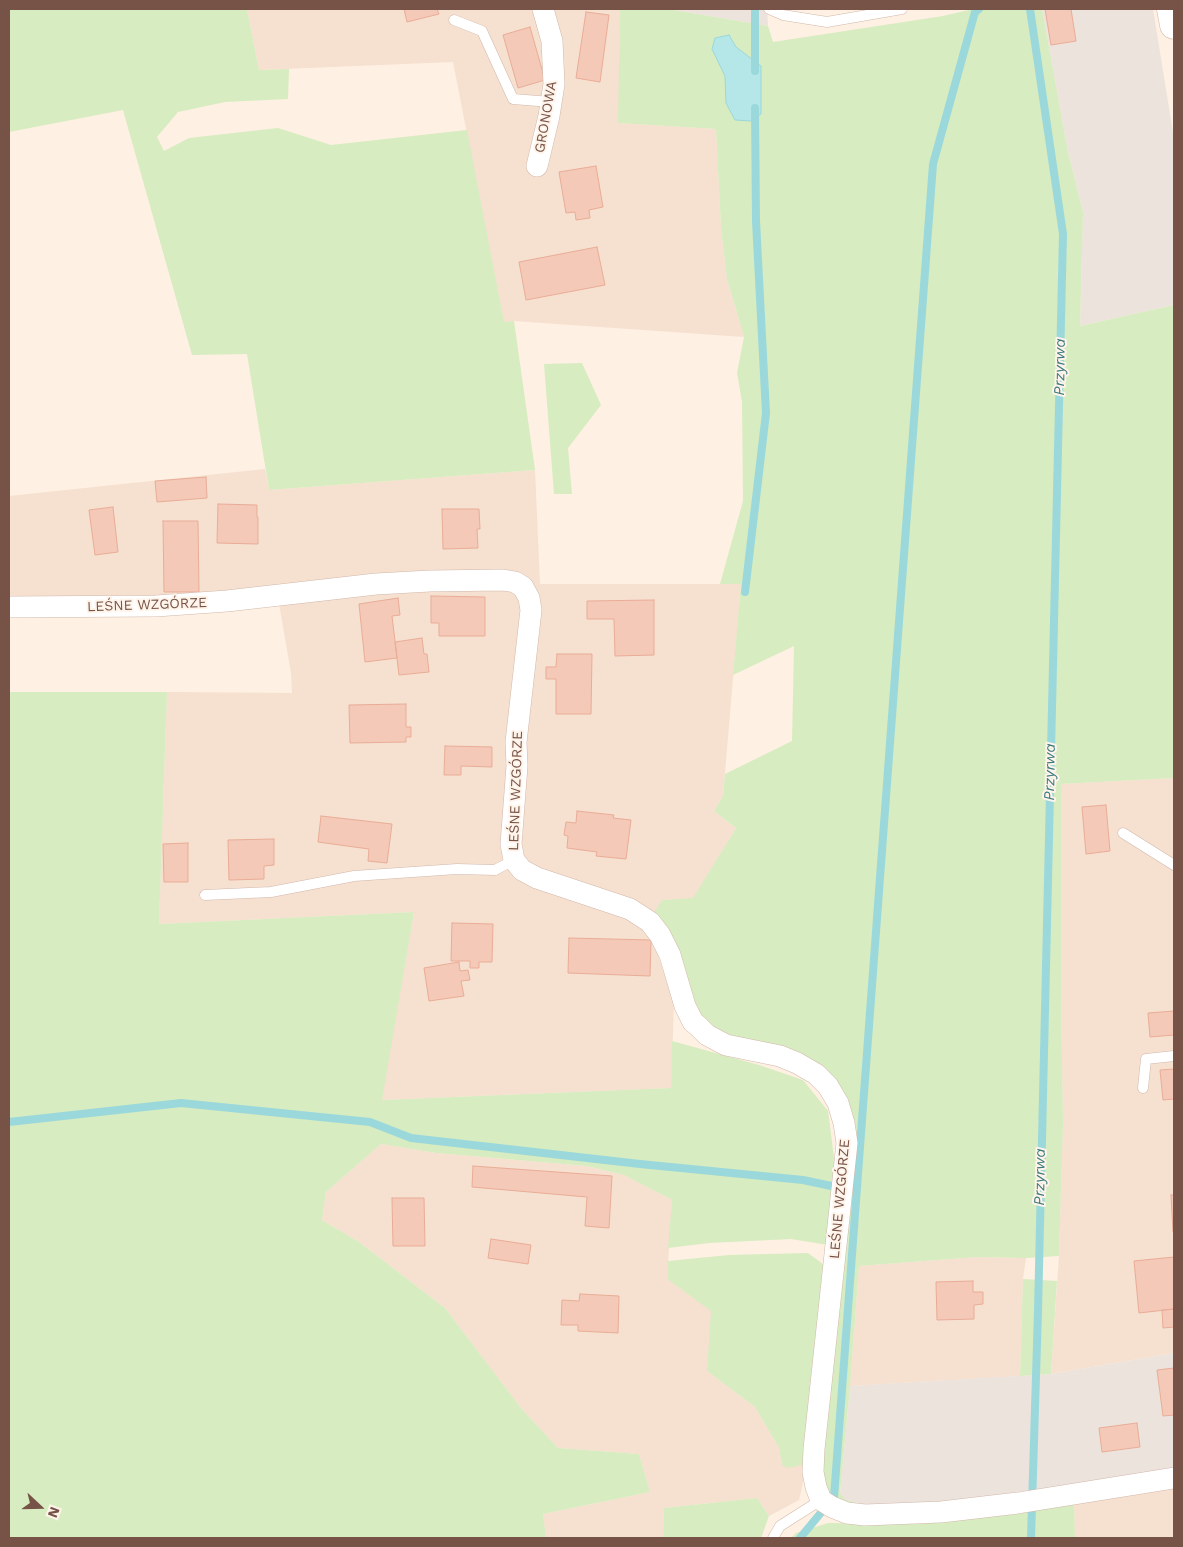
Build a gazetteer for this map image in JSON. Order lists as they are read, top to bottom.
{
  "streets": {
    "street": ["GRONOWA", "LEŚNE WZGÓRZE"]
  },
  "water": ["Przyrwa"],
  "north": "right"
}
